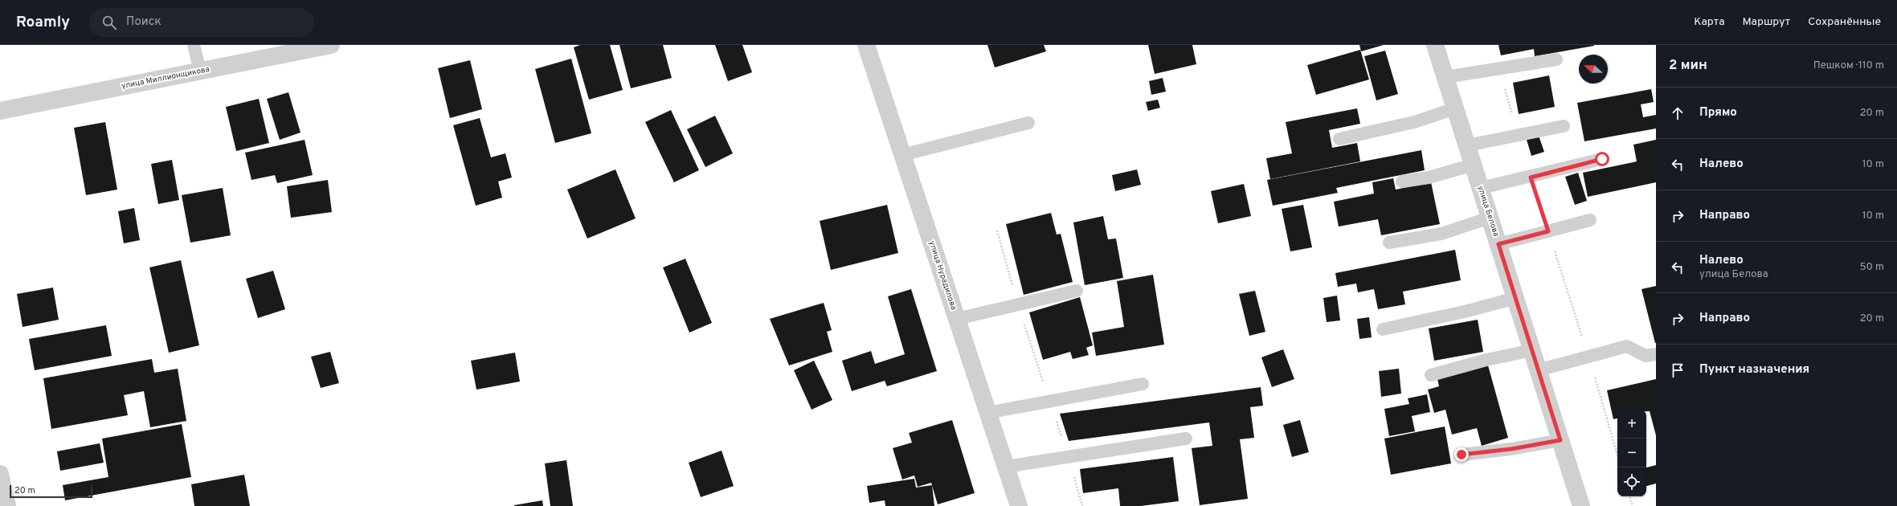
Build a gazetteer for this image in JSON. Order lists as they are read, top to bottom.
{
  "streets": {
    "street": ["улица Миллионщикова", "улица Белова", "улица Нурадилова"]
  },
  "scale_bar": "20 m",
  "north": "left",
  "page": {
    "header": "Roamly",
    "search": "Поиск",
    "nav": ["Карта", "Маршрут", "Сохранённые"],
    "heading": ["2 мин", "Пешком · 110 m"],
    "list": [
      ["Прямо", "20 m"],
      ["Налево", "10 m"],
      ["Направо", "10 m"],
      ["Налево", "улица Белова", "50 m"],
      ["Направо", "20 m"],
      "Пункт назначения"
    ],
    "map_buttons": ["+", "−"],
    "scale": "20 m"
  }
}
